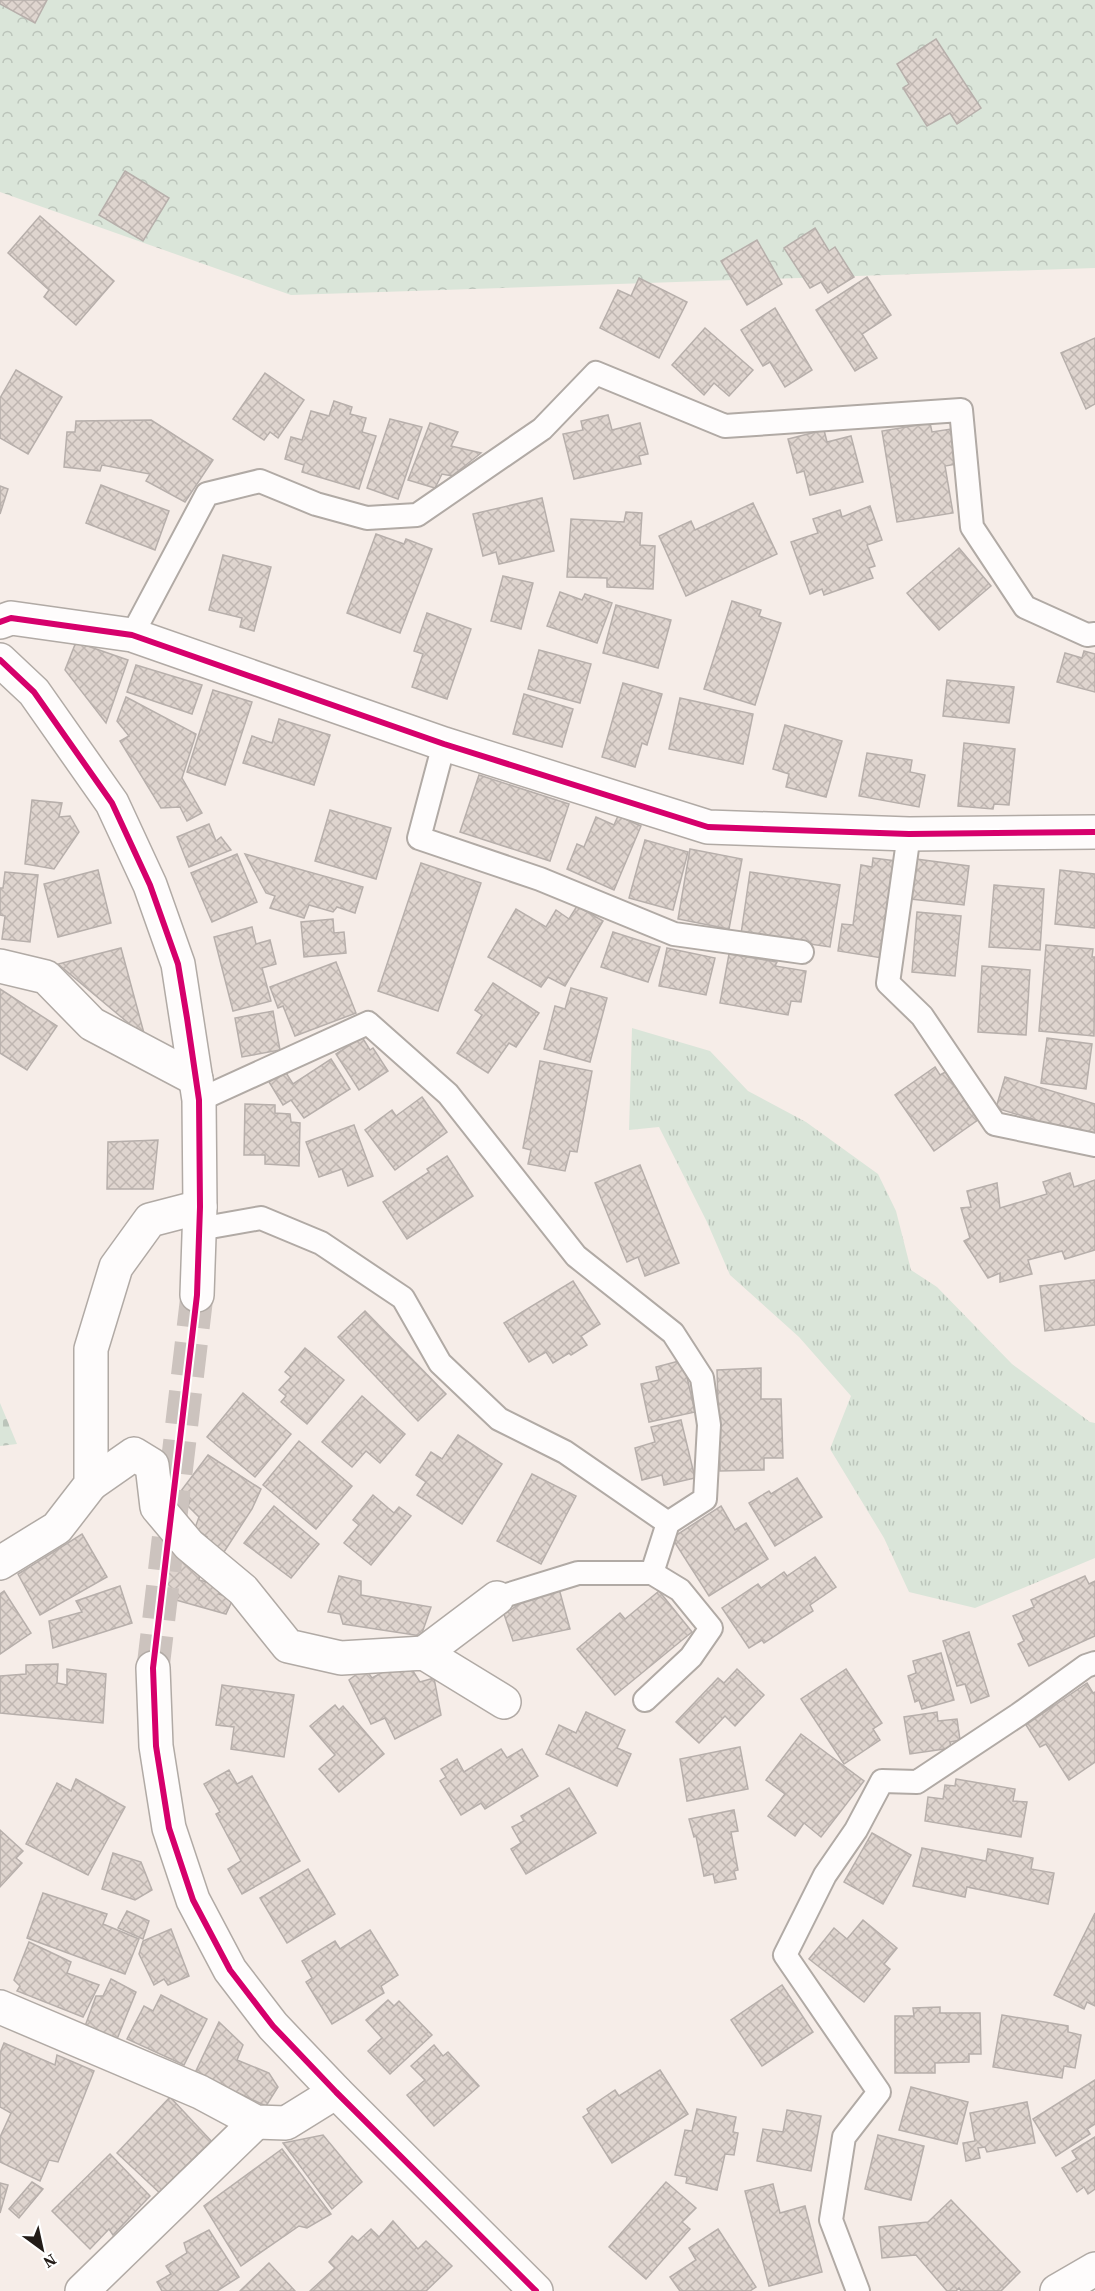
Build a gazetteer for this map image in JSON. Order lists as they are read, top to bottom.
{
  "north": "bottom right"
}
